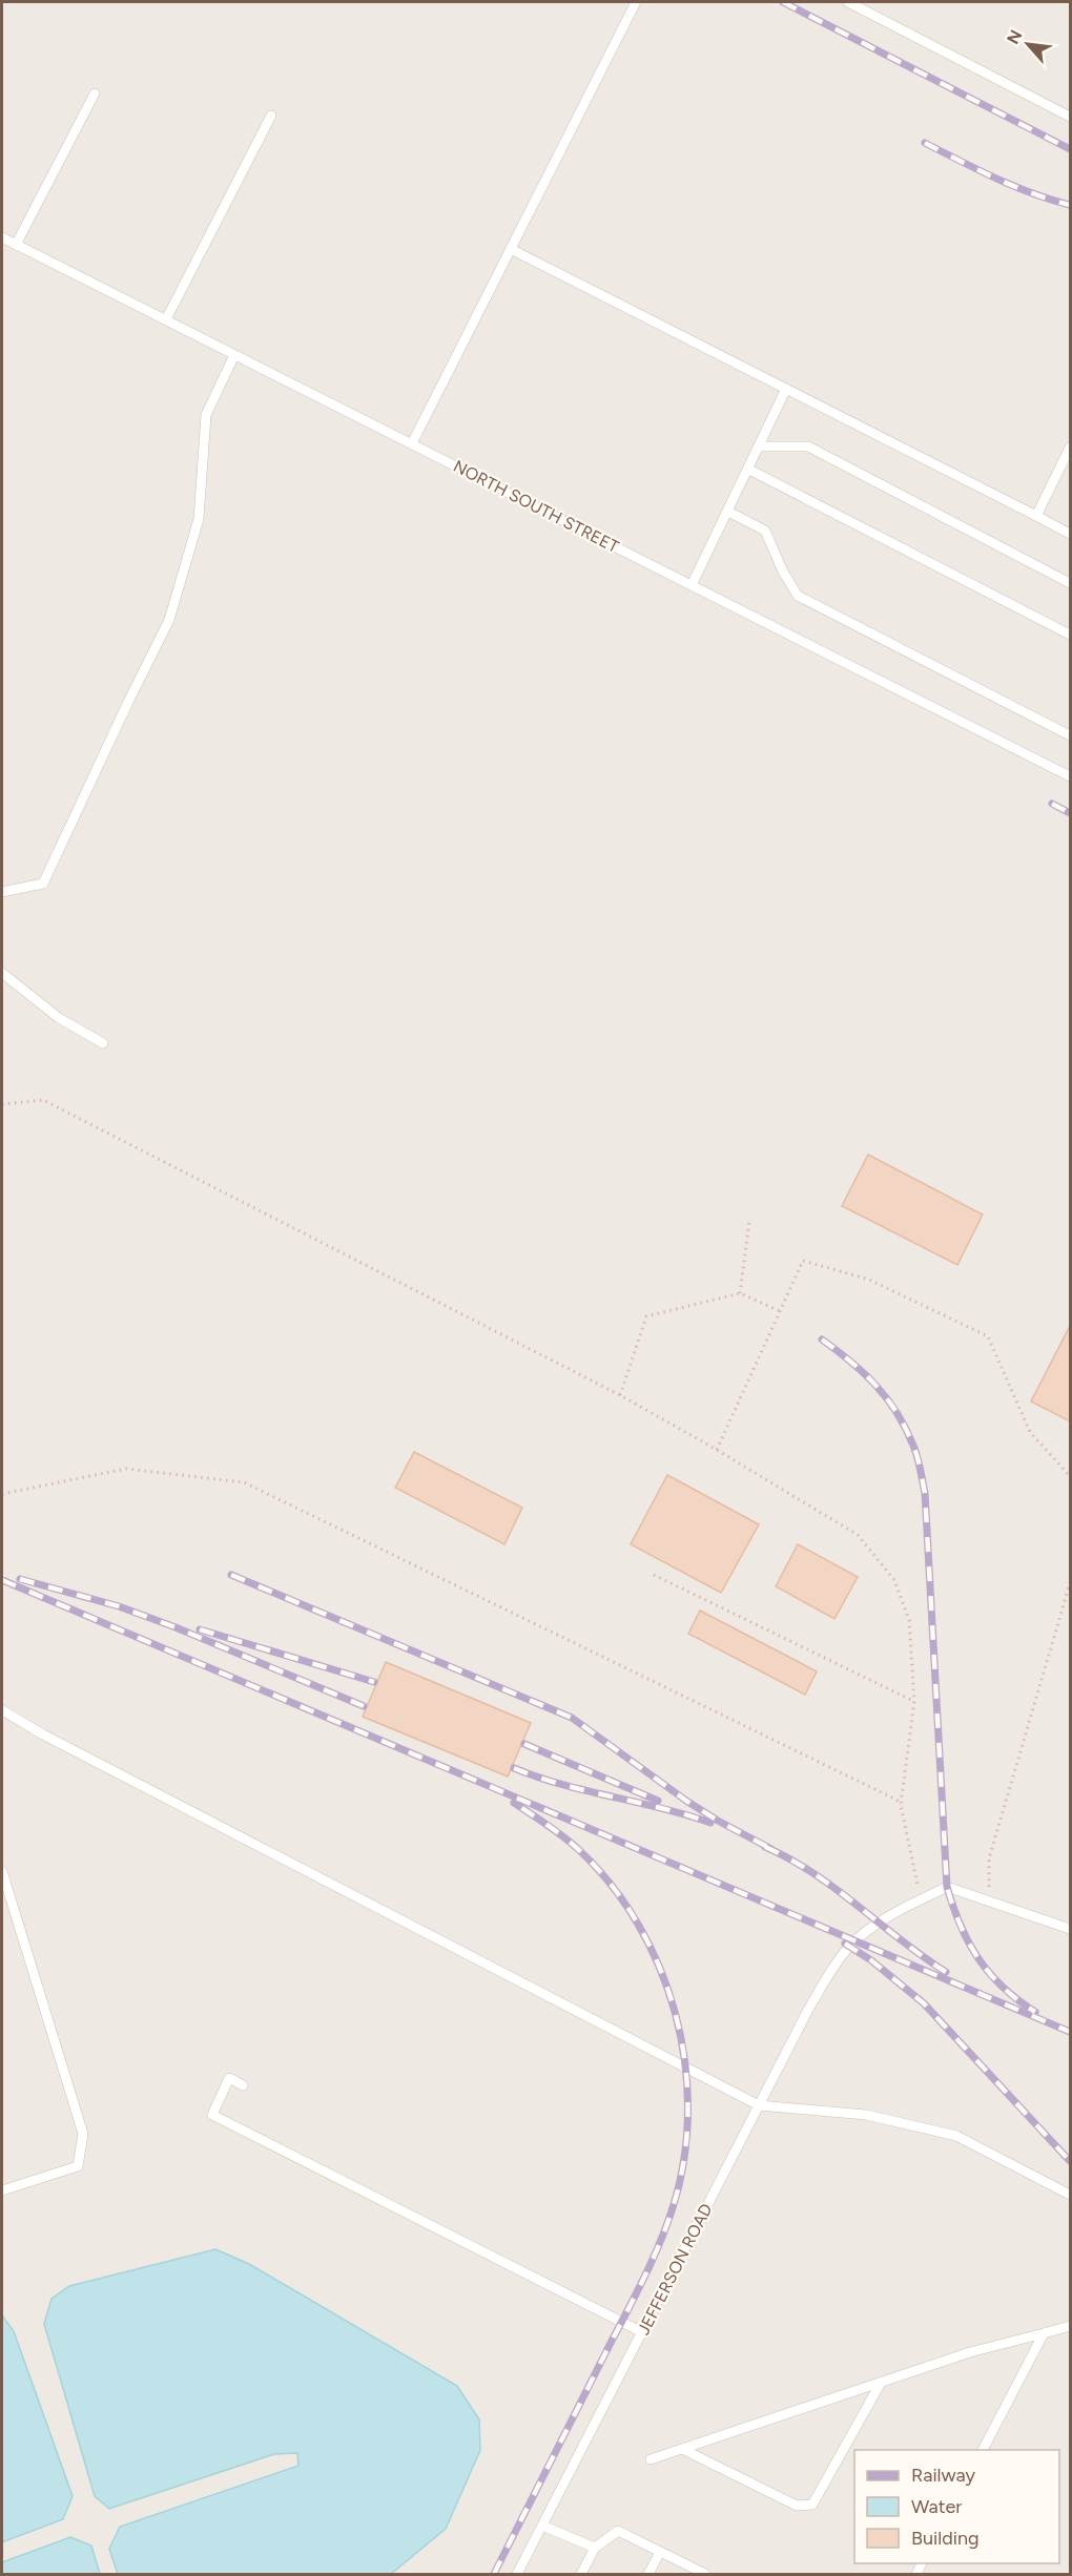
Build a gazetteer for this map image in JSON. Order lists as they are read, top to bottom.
{
  "streets": {
    "lane": ["NORTH SOUTH STREET", "JEFFERSON ROAD"]
  },
  "legend": ["Railway", "Water", "Building"],
  "north": "top left"
}
